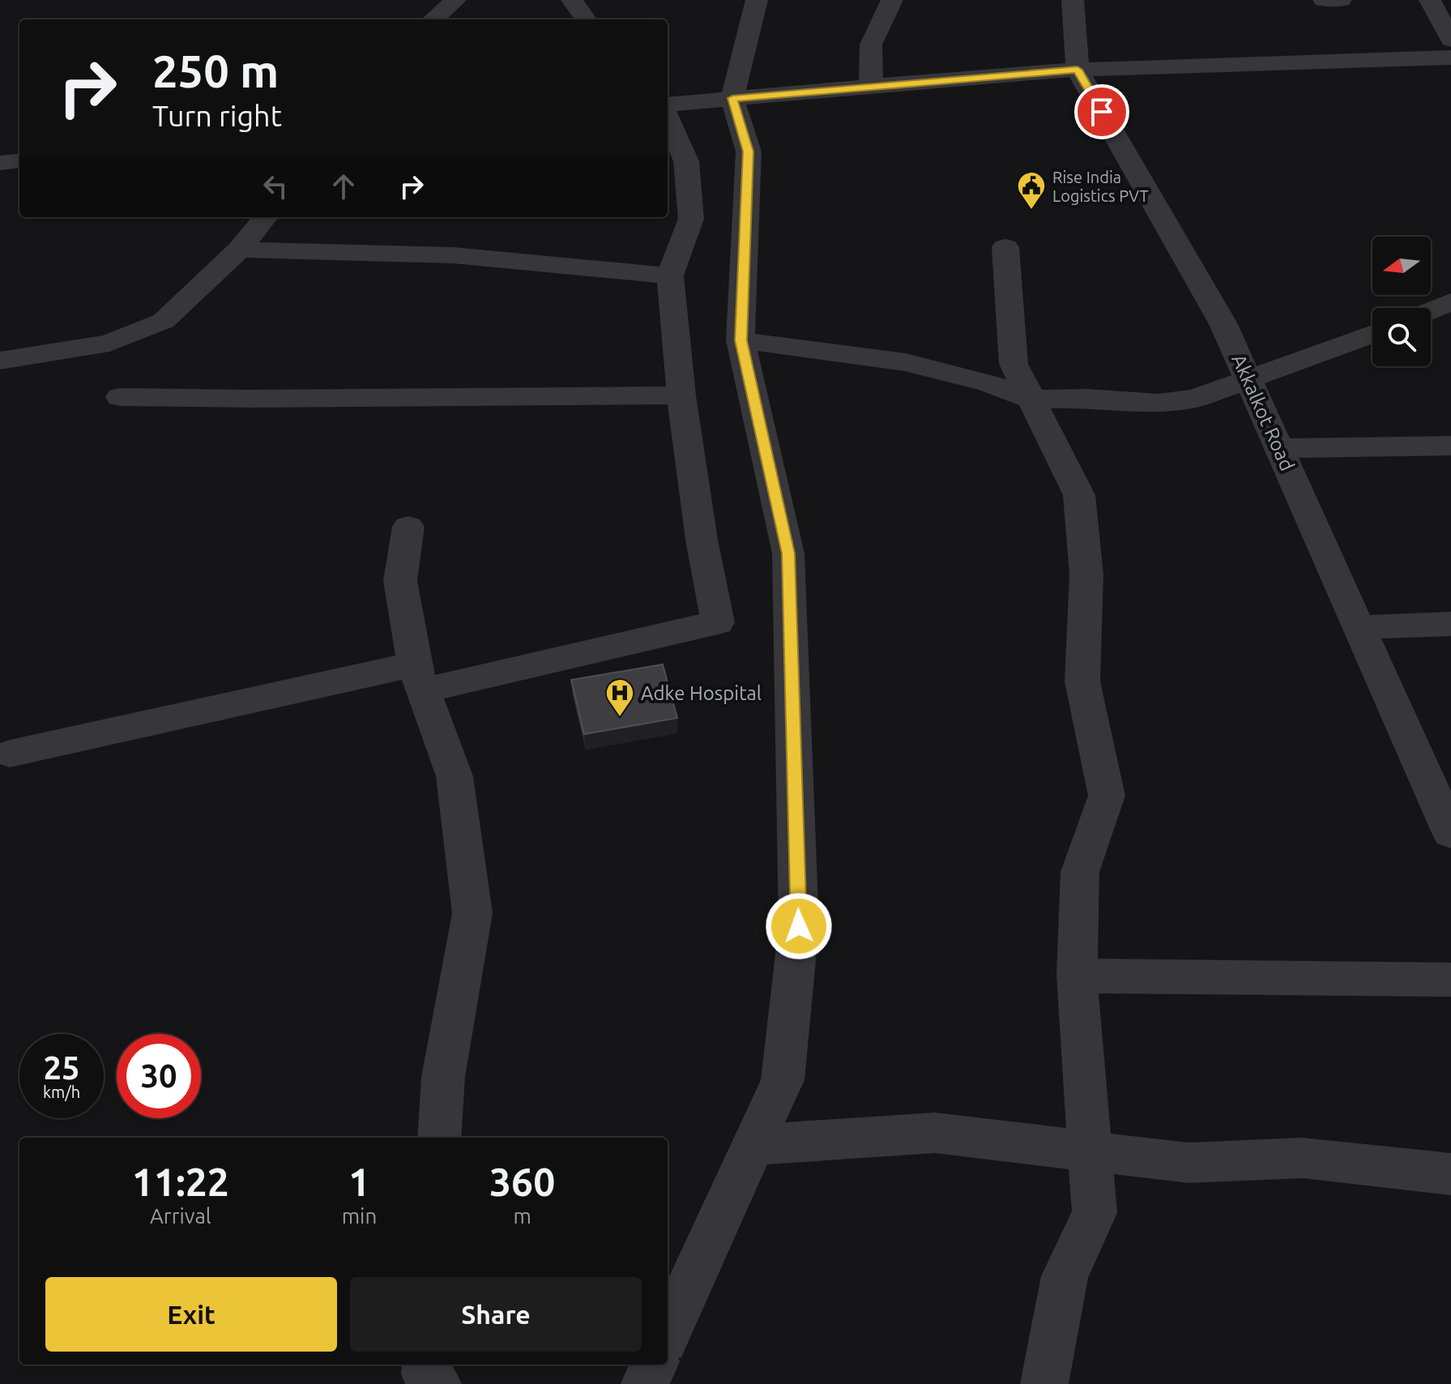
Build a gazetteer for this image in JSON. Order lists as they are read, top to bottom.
{
  "streets": {
    "street": ["Akkalkot Road"]
  },
  "places": {
    "public building": ["Rise India Logistics PVT"],
    "hospital": ["Adke Hospital"]
  },
  "north": "left",
  "page": {
    "turn": ["250 m", "Turn right"],
    "speed": "25 km/h",
    "limit": "30",
    "eta": [
      "11:22",
      "Arrival",
      "1",
      "min",
      "360",
      "m"
    ],
    "buttons": ["Exit", "Share"]
  }
}
